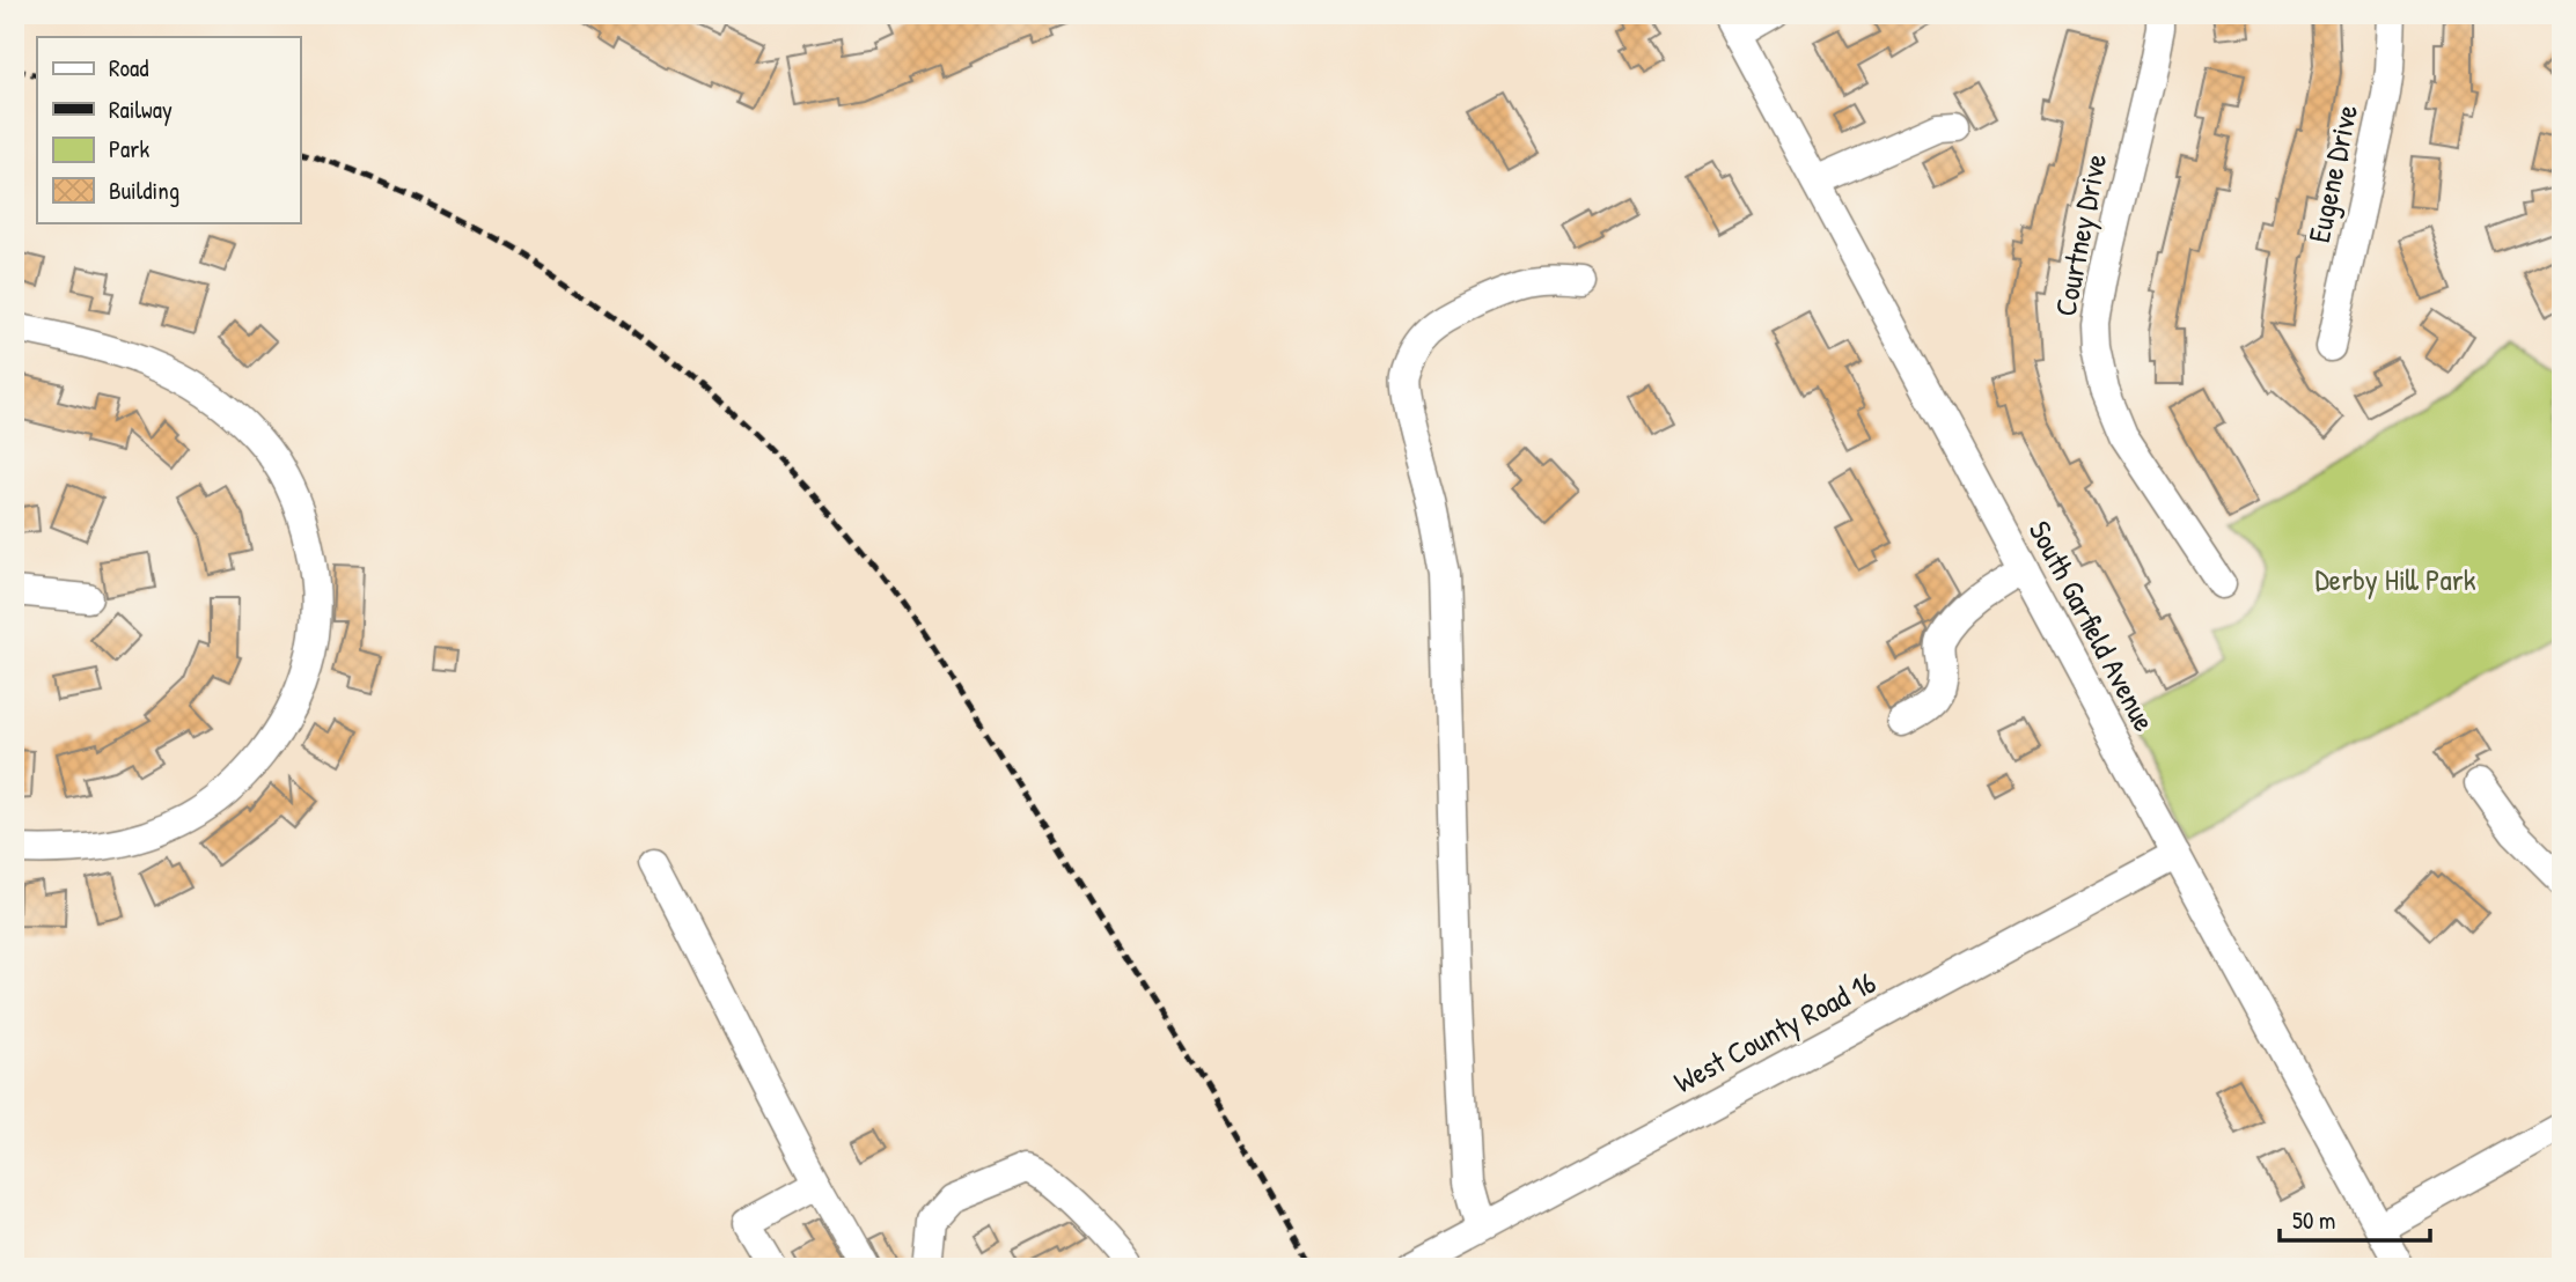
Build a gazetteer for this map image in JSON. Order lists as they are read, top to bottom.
{
  "streets": {
    "street": [
      "Eugene Drive",
      "Courtney Drive",
      "South Garfield Avenue",
      "West County Road 16"
    ]
  },
  "crossings": [
    ["South Garfield Avenue", "West County Road 16"]
  ],
  "parks": ["Derby Hill Park"],
  "legend": [
    "Road",
    "Railway",
    "Park",
    "Building"
  ],
  "scale_bar": "50 m"
}
